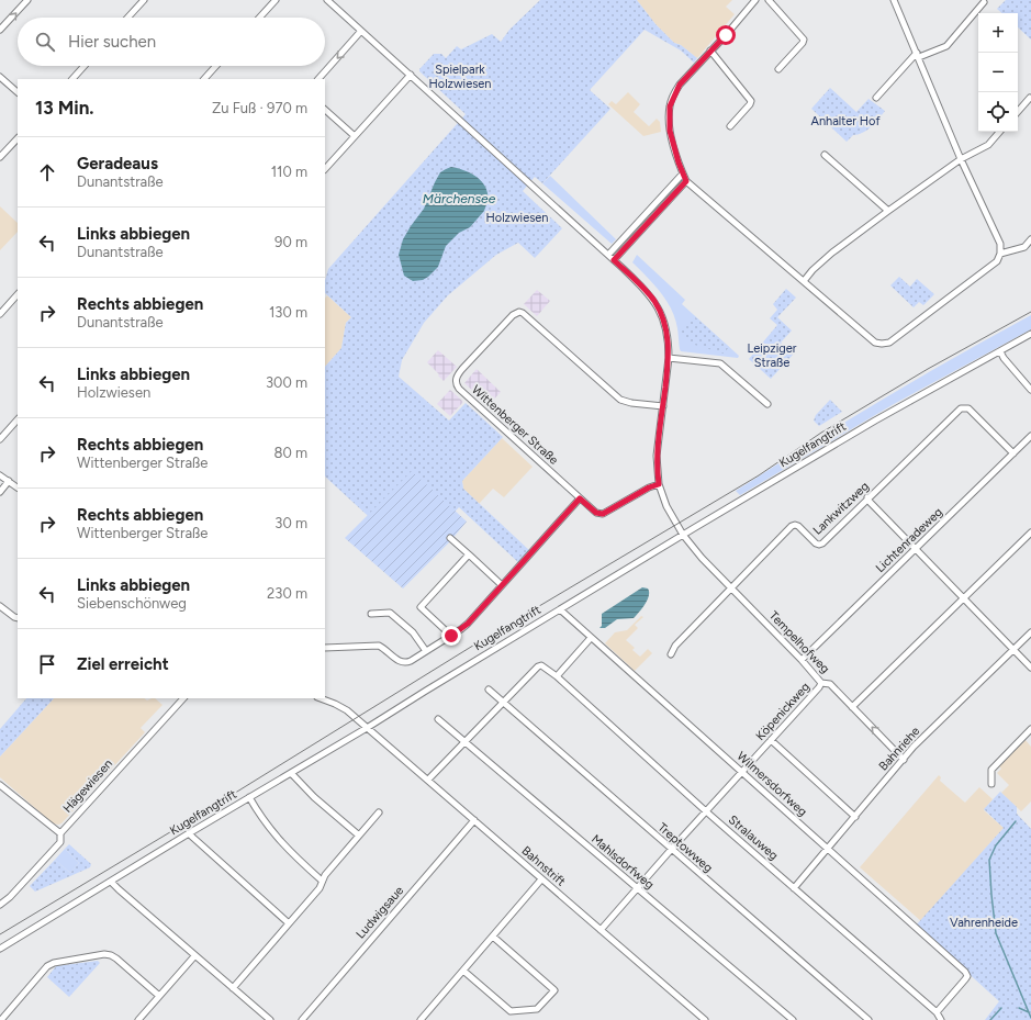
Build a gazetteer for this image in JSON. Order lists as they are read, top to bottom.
{
  "streets": {
    "street": [
      "Wittenberger Straße",
      "Kugelfangtrift",
      "Lankwitzweg",
      "Lichtenradeweg",
      "Tempelhofweg",
      "Köpenickweg",
      "Bahnriehe",
      "Wilmersdorfweg",
      "Hägewiesen",
      "Stralauweg",
      "Treptowweg",
      "Mahlsdorfweg",
      "Bahnstrift",
      "Ludwigsaue"
    ]
  },
  "crossings": [
    ["Kugelfangtrift", "Tempelhofweg"],
    ["Kugelfangtrift", "Wilmersdorfweg"],
    ["Kugelfangtrift", "Bahnstrift"],
    ["Lankwitzweg", "Lichtenradeweg"],
    ["Lankwitzweg", "Tempelhofweg"],
    ["Lichtenradeweg", "Tempelhofweg"],
    ["Tempelhofweg", "Köpenickweg"],
    ["Tempelhofweg", "Bahnriehe"],
    ["Köpenickweg", "Wilmersdorfweg"],
    ["Köpenickweg", "Stralauweg"],
    ["Köpenickweg", "Treptowweg"],
    ["Köpenickweg", "Mahlsdorfweg"],
    ["Köpenickweg", "Bahnstrift"],
    ["Bahnriehe", "Wilmersdorfweg"],
    ["Bahnriehe", "Stralauweg"],
    ["Wilmersdorfweg", "Stralauweg"],
    ["Stralauweg", "Treptowweg"],
    ["Bahnstrift", "Ludwigsaue"]
  ],
  "water": ["Märchensee"],
  "parks": [
    "Spielpark Holzwiesen",
    "Anhalter Hof",
    "Holzwiesen",
    "Leipziger Straße",
    "Vahrenheide"
  ],
  "page": {
    "map_buttons": ["+", "−"],
    "search": "Hier suchen",
    "heading": ["13 Min.", "Zu Fuß · 970 m"],
    "list": [
      ["Geradeaus", "Dunantstraße", "110 m"],
      ["Links abbiegen", "Dunantstraße", "90 m"],
      ["Rechts abbiegen", "Dunantstraße", "130 m"],
      ["Links abbiegen", "Holzwiesen", "300 m"],
      ["Rechts abbiegen", "Wittenberger Straße", "80 m"],
      ["Rechts abbiegen", "Wittenberger Straße", "30 m"],
      ["Links abbiegen", "Siebenschönweg", "230 m"],
      "Ziel erreicht"
    ]
  }
}
